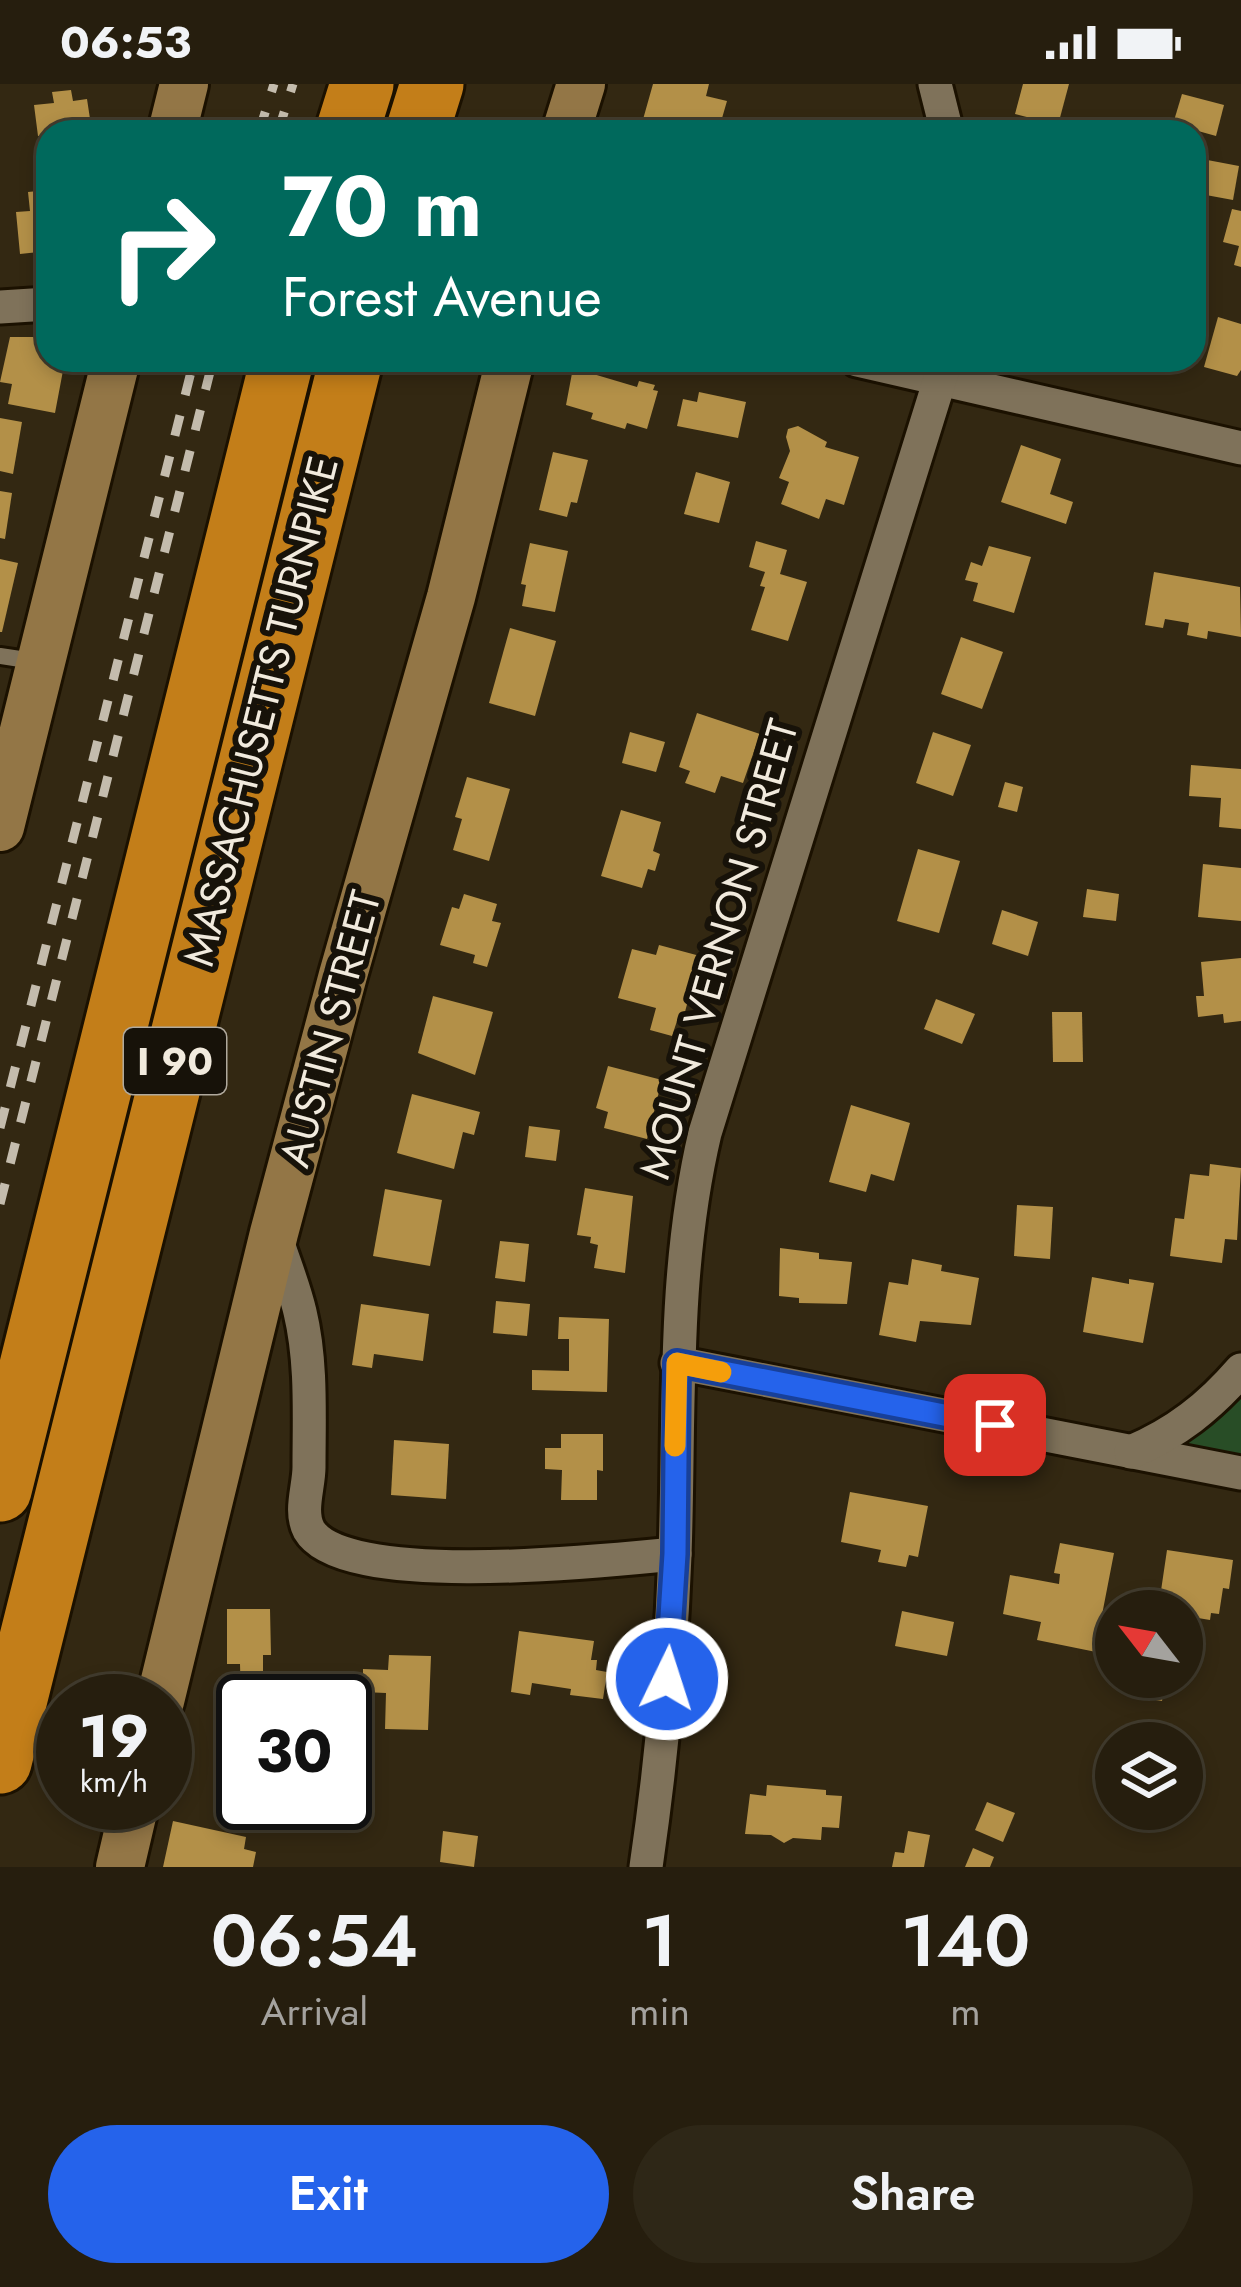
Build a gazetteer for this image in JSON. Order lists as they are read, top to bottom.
{
  "streets": {
    "highway": ["MASSACHUSETTS TURNPIKE", "I 90"],
    "main road": ["AUSTIN STREET"],
    "street": ["MOUNT VERNON STREET"]
  },
  "north": "top left",
  "page": {
    "status": "06:53",
    "turn": ["70 m", "Forest Avenue"],
    "speed": "19 km/h",
    "limit": "30",
    "eta": [
      "06:54",
      "Arrival",
      "1",
      "min",
      "140",
      "m"
    ],
    "buttons": ["Exit", "Share"]
  }
}
